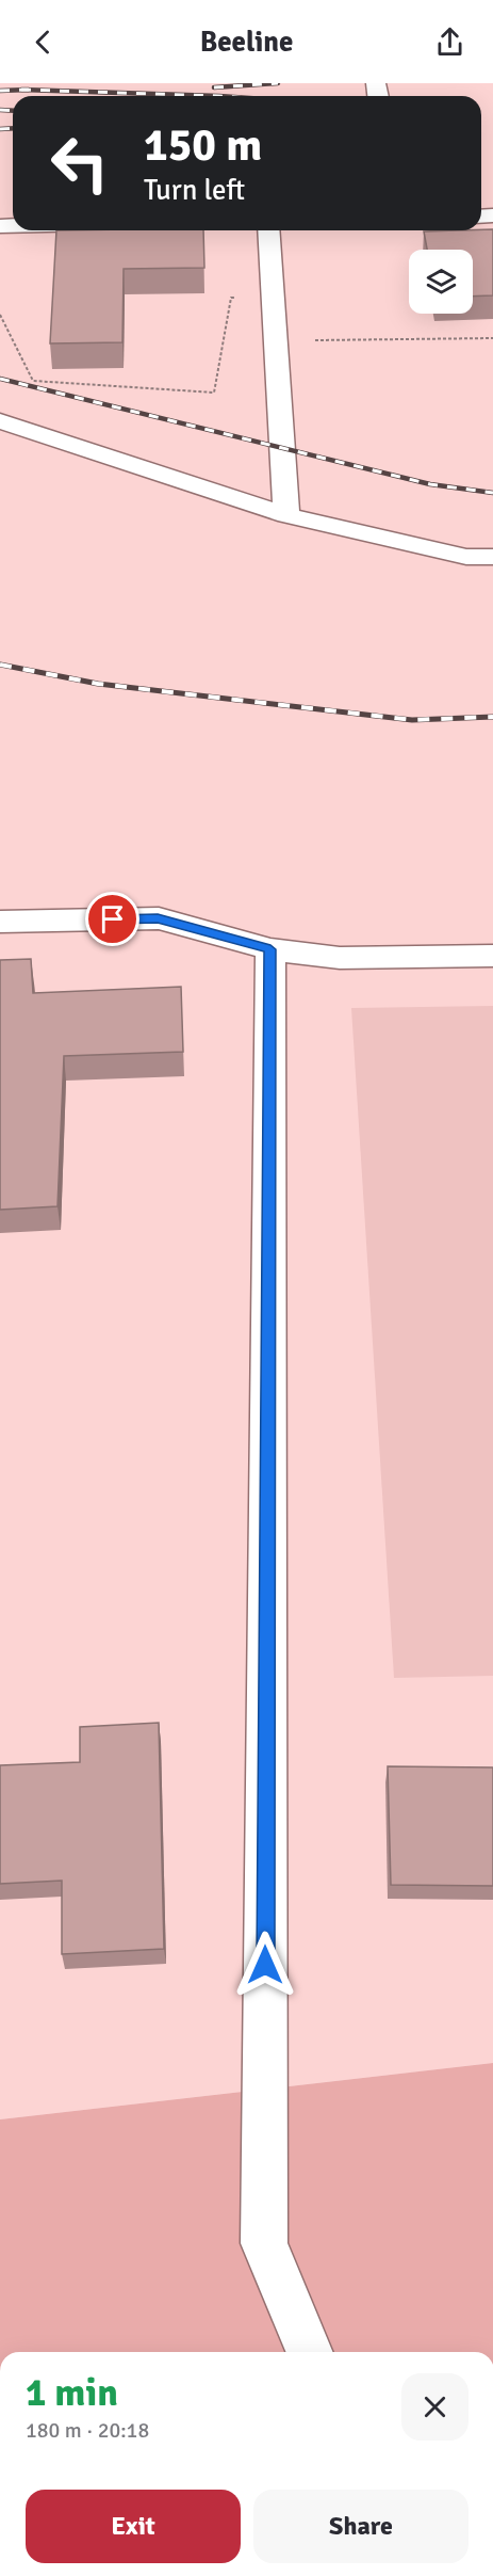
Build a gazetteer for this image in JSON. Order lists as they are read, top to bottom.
{
  "page": {
    "header": "Beeline",
    "turn": ["150 m", "Turn left"],
    "heading": ["1 min", "180 m · 20:18"],
    "buttons": ["Exit", "Share"]
  }
}
